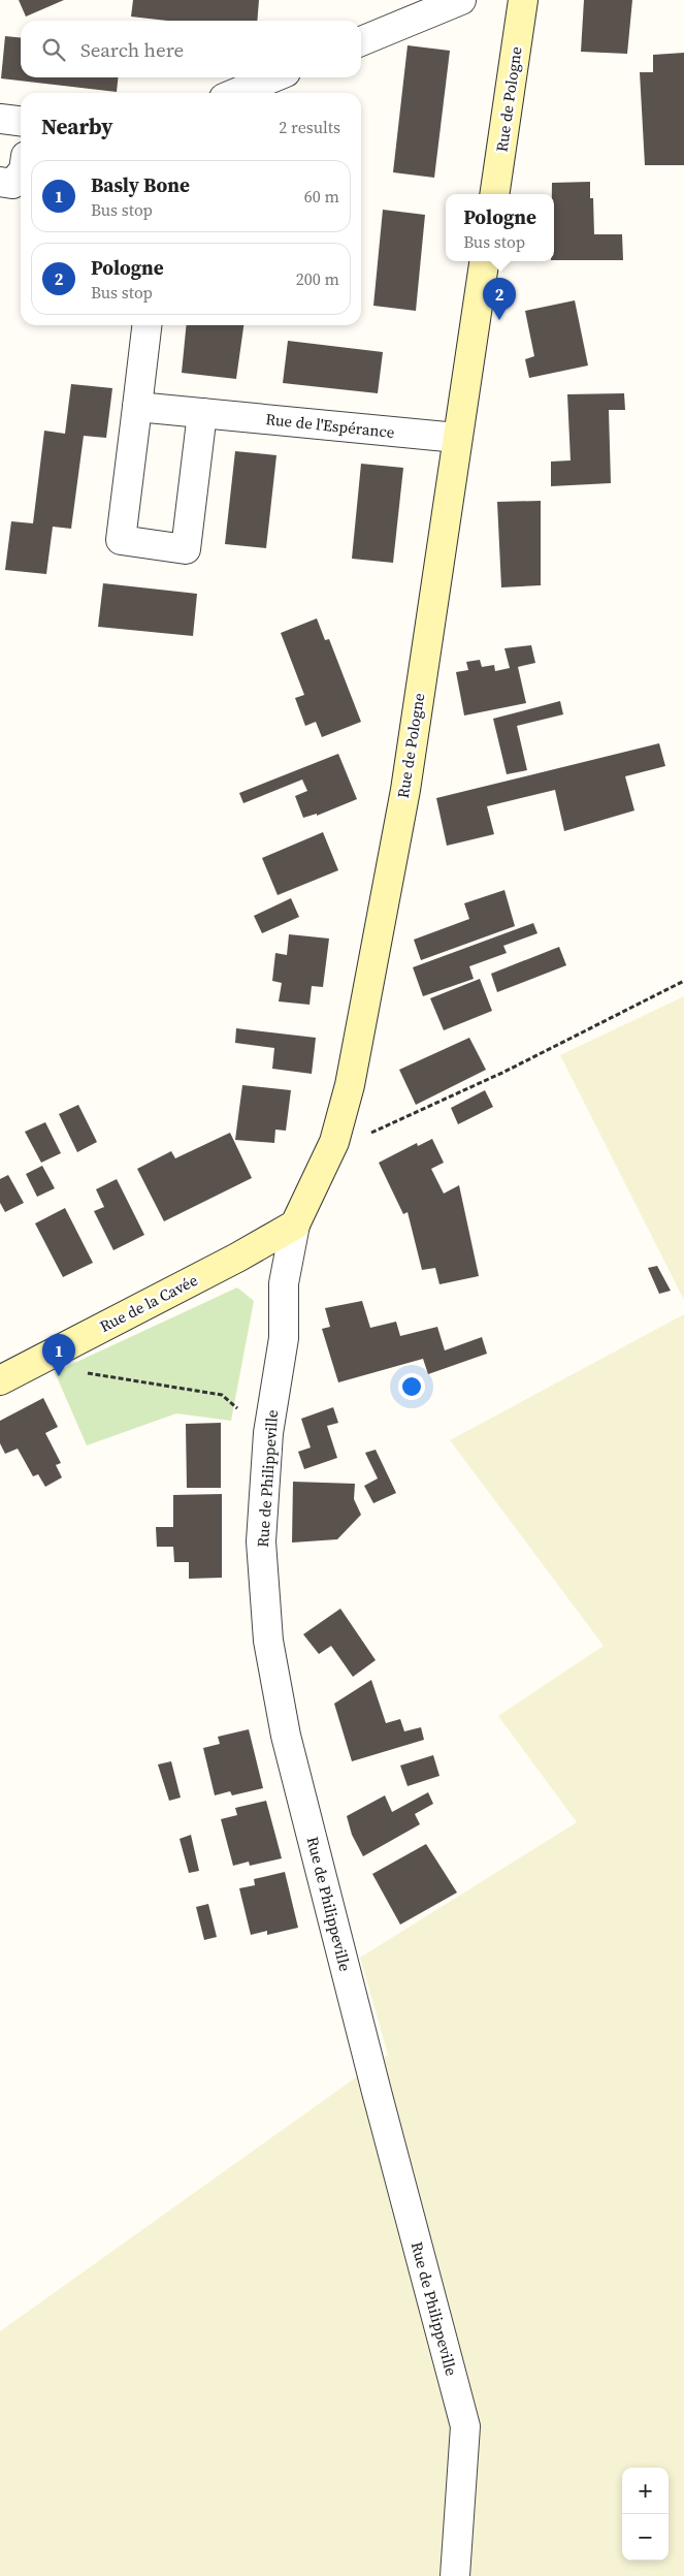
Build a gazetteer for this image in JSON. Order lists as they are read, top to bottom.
{
  "streets": {
    "street": [
      "Rue de Pologne",
      "Rue de l'Espérance",
      "Rue de la Cavée",
      "Rue de Philippeville"
    ]
  },
  "crossings": [
    ["Rue de Pologne", "Rue de l'Espérance"],
    ["Rue de Pologne", "Rue de la Cavée"],
    ["Rue de Pologne", "Rue de Philippeville"],
    ["Rue de la Cavée", "Rue de Philippeville"]
  ],
  "page": {
    "search": "Search here",
    "heading": ["Nearby", "2 results"],
    "list": [
      {
        "mark": "1",
        "name": "Basly Bone",
        "note": "Bus stop",
        "value": "60 m"
      },
      {
        "mark": "2",
        "name": "Pologne",
        "note": "Bus stop",
        "value": "200 m"
      }
    ],
    "popup": ["Pologne", "Bus stop"],
    "pins": ["2", "1"],
    "map_buttons": ["+", "−"]
  }
}
